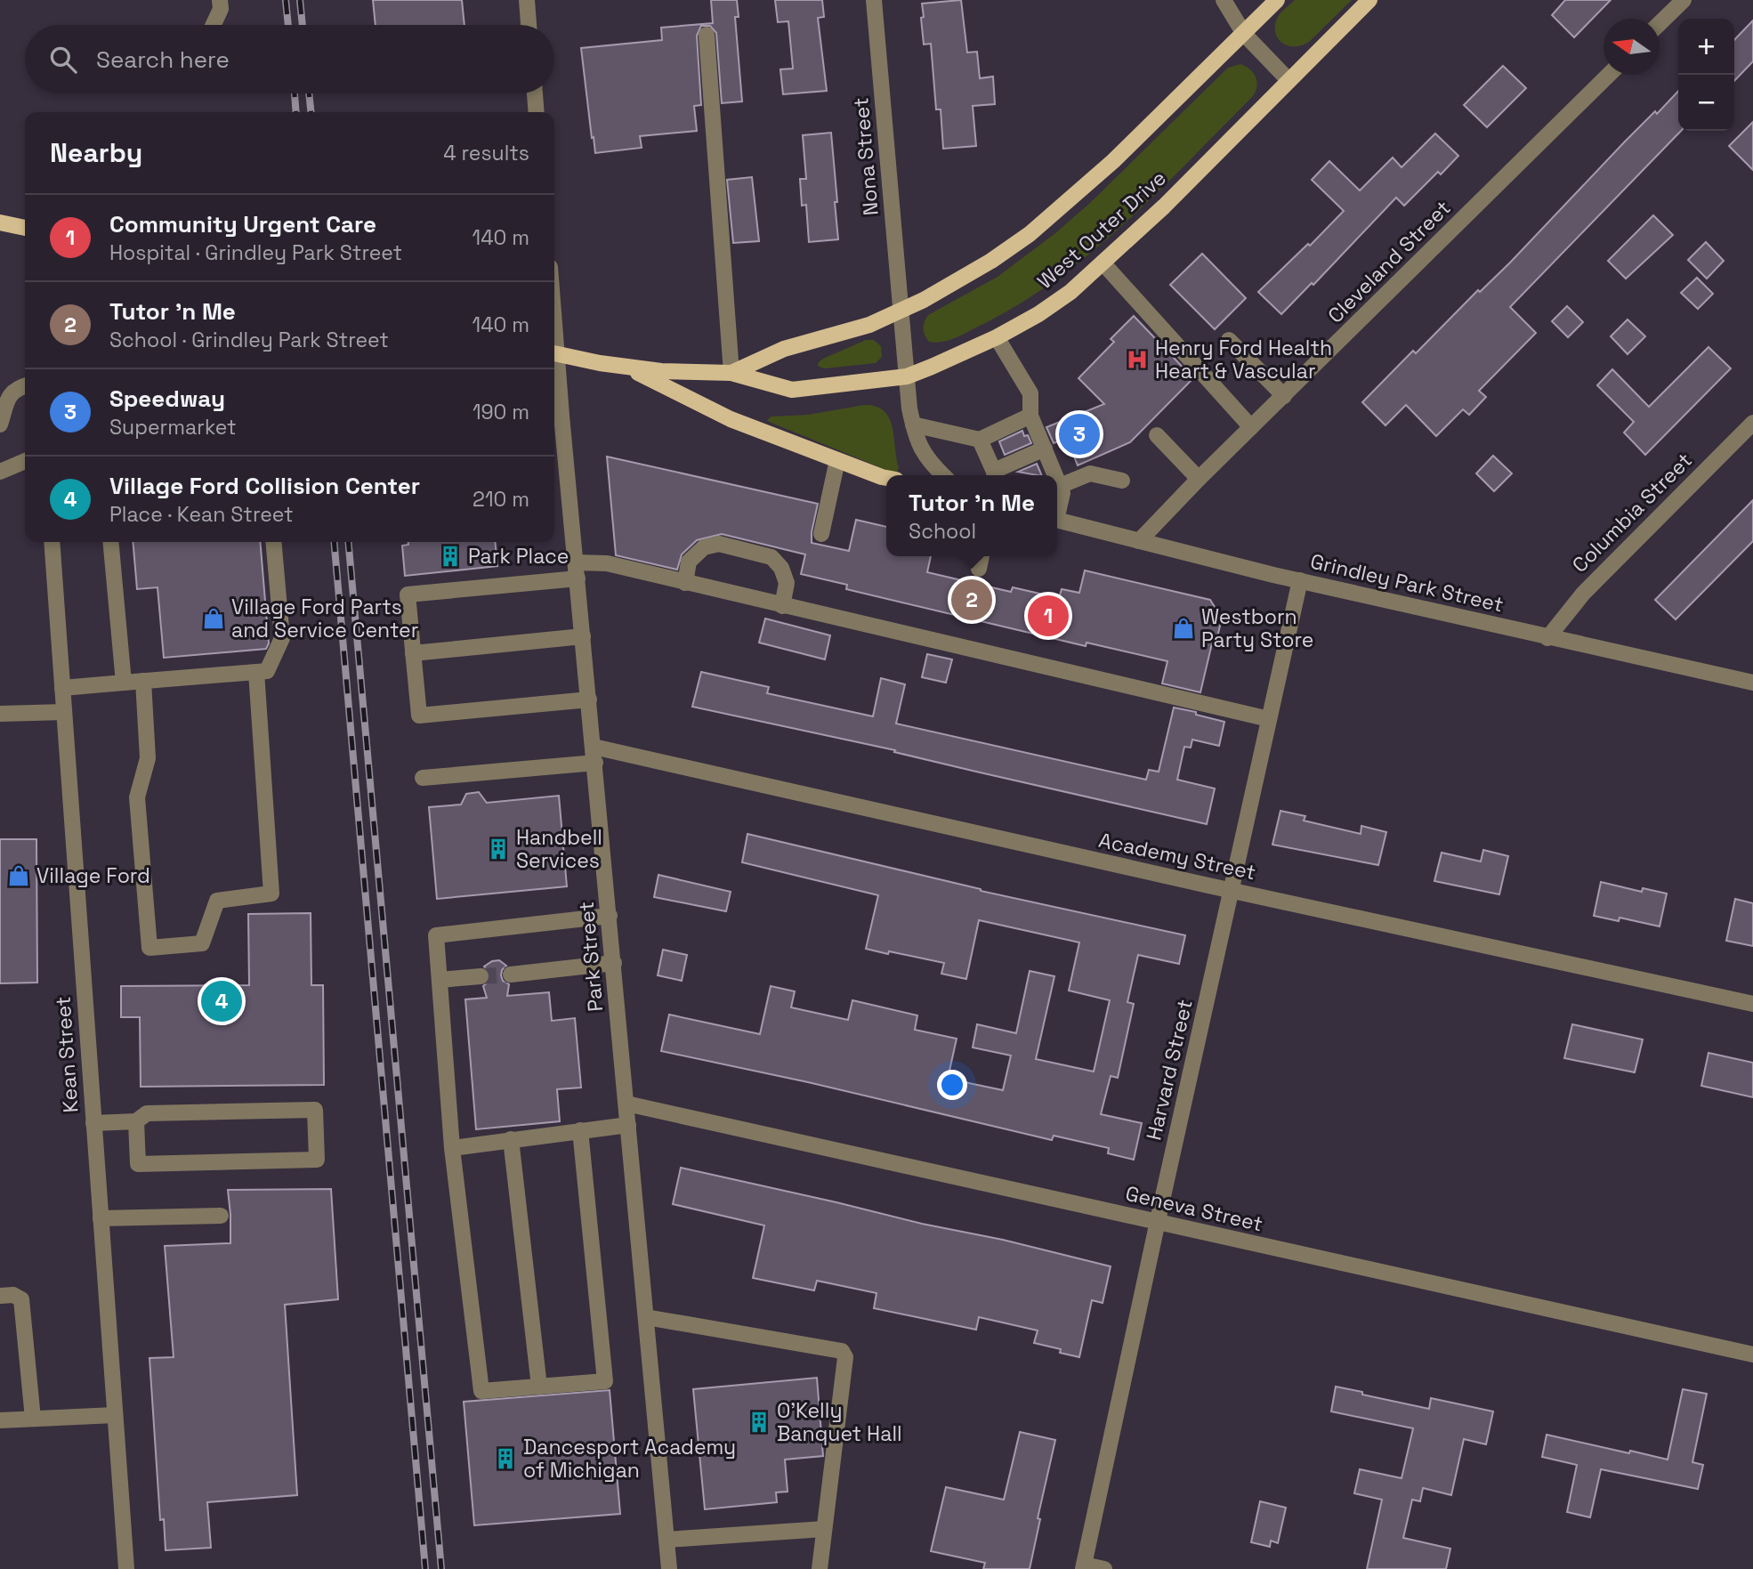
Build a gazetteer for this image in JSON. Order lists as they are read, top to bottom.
{
  "streets": {
    "main road": ["West Outer Drive"],
    "street": [
      "Nona Street",
      "Cleveland Street",
      "Columbia Street",
      "Grindley Park Street",
      "Academy Street",
      "Park Street",
      "Kean Street",
      "Harvard Street",
      "Geneva Street"
    ]
  },
  "crossings": [
    ["Nona Street", "West Outer Drive"],
    ["Cleveland Street", "Grindley Park Street"],
    ["Columbia Street", "Grindley Park Street"],
    ["Grindley Park Street", "Harvard Street"],
    ["Academy Street", "Park Street"],
    ["Academy Street", "Harvard Street"],
    ["Park Street", "Geneva Street"],
    ["Harvard Street", "Geneva Street"]
  ],
  "places": {
    "hospital": ["Henry Ford Health Heart & Vascular"],
    "building": [
      "Park Place",
      "Handbell Services",
      "O'Kelly Banquet Hall",
      "Dancesport Academy of Michigan"
    ],
    "shop": ["Village Ford Parts and Service Center", "Westborn Party Store", "Village Ford"]
  },
  "north": "left",
  "page": {
    "map_buttons": ["+", "−"],
    "search": "Search here",
    "heading": ["Nearby", "4 results"],
    "list": [
      {
        "mark": "1",
        "name": "Community Urgent Care",
        "note": "Hospital · Grindley Park Street",
        "value": "140 m"
      },
      {
        "mark": "2",
        "name": "Tutor 'n Me",
        "note": "School · Grindley Park Street",
        "value": "140 m"
      },
      {
        "mark": "3",
        "name": "Speedway",
        "note": "Supermarket",
        "value": "190 m"
      },
      {
        "mark": "4",
        "name": "Village Ford Collision Center",
        "note": "Place · Kean Street",
        "value": "210 m"
      }
    ],
    "pins": [
      "3",
      "2",
      "1",
      "4"
    ],
    "popup": ["Tutor 'n Me", "School"]
  }
}
